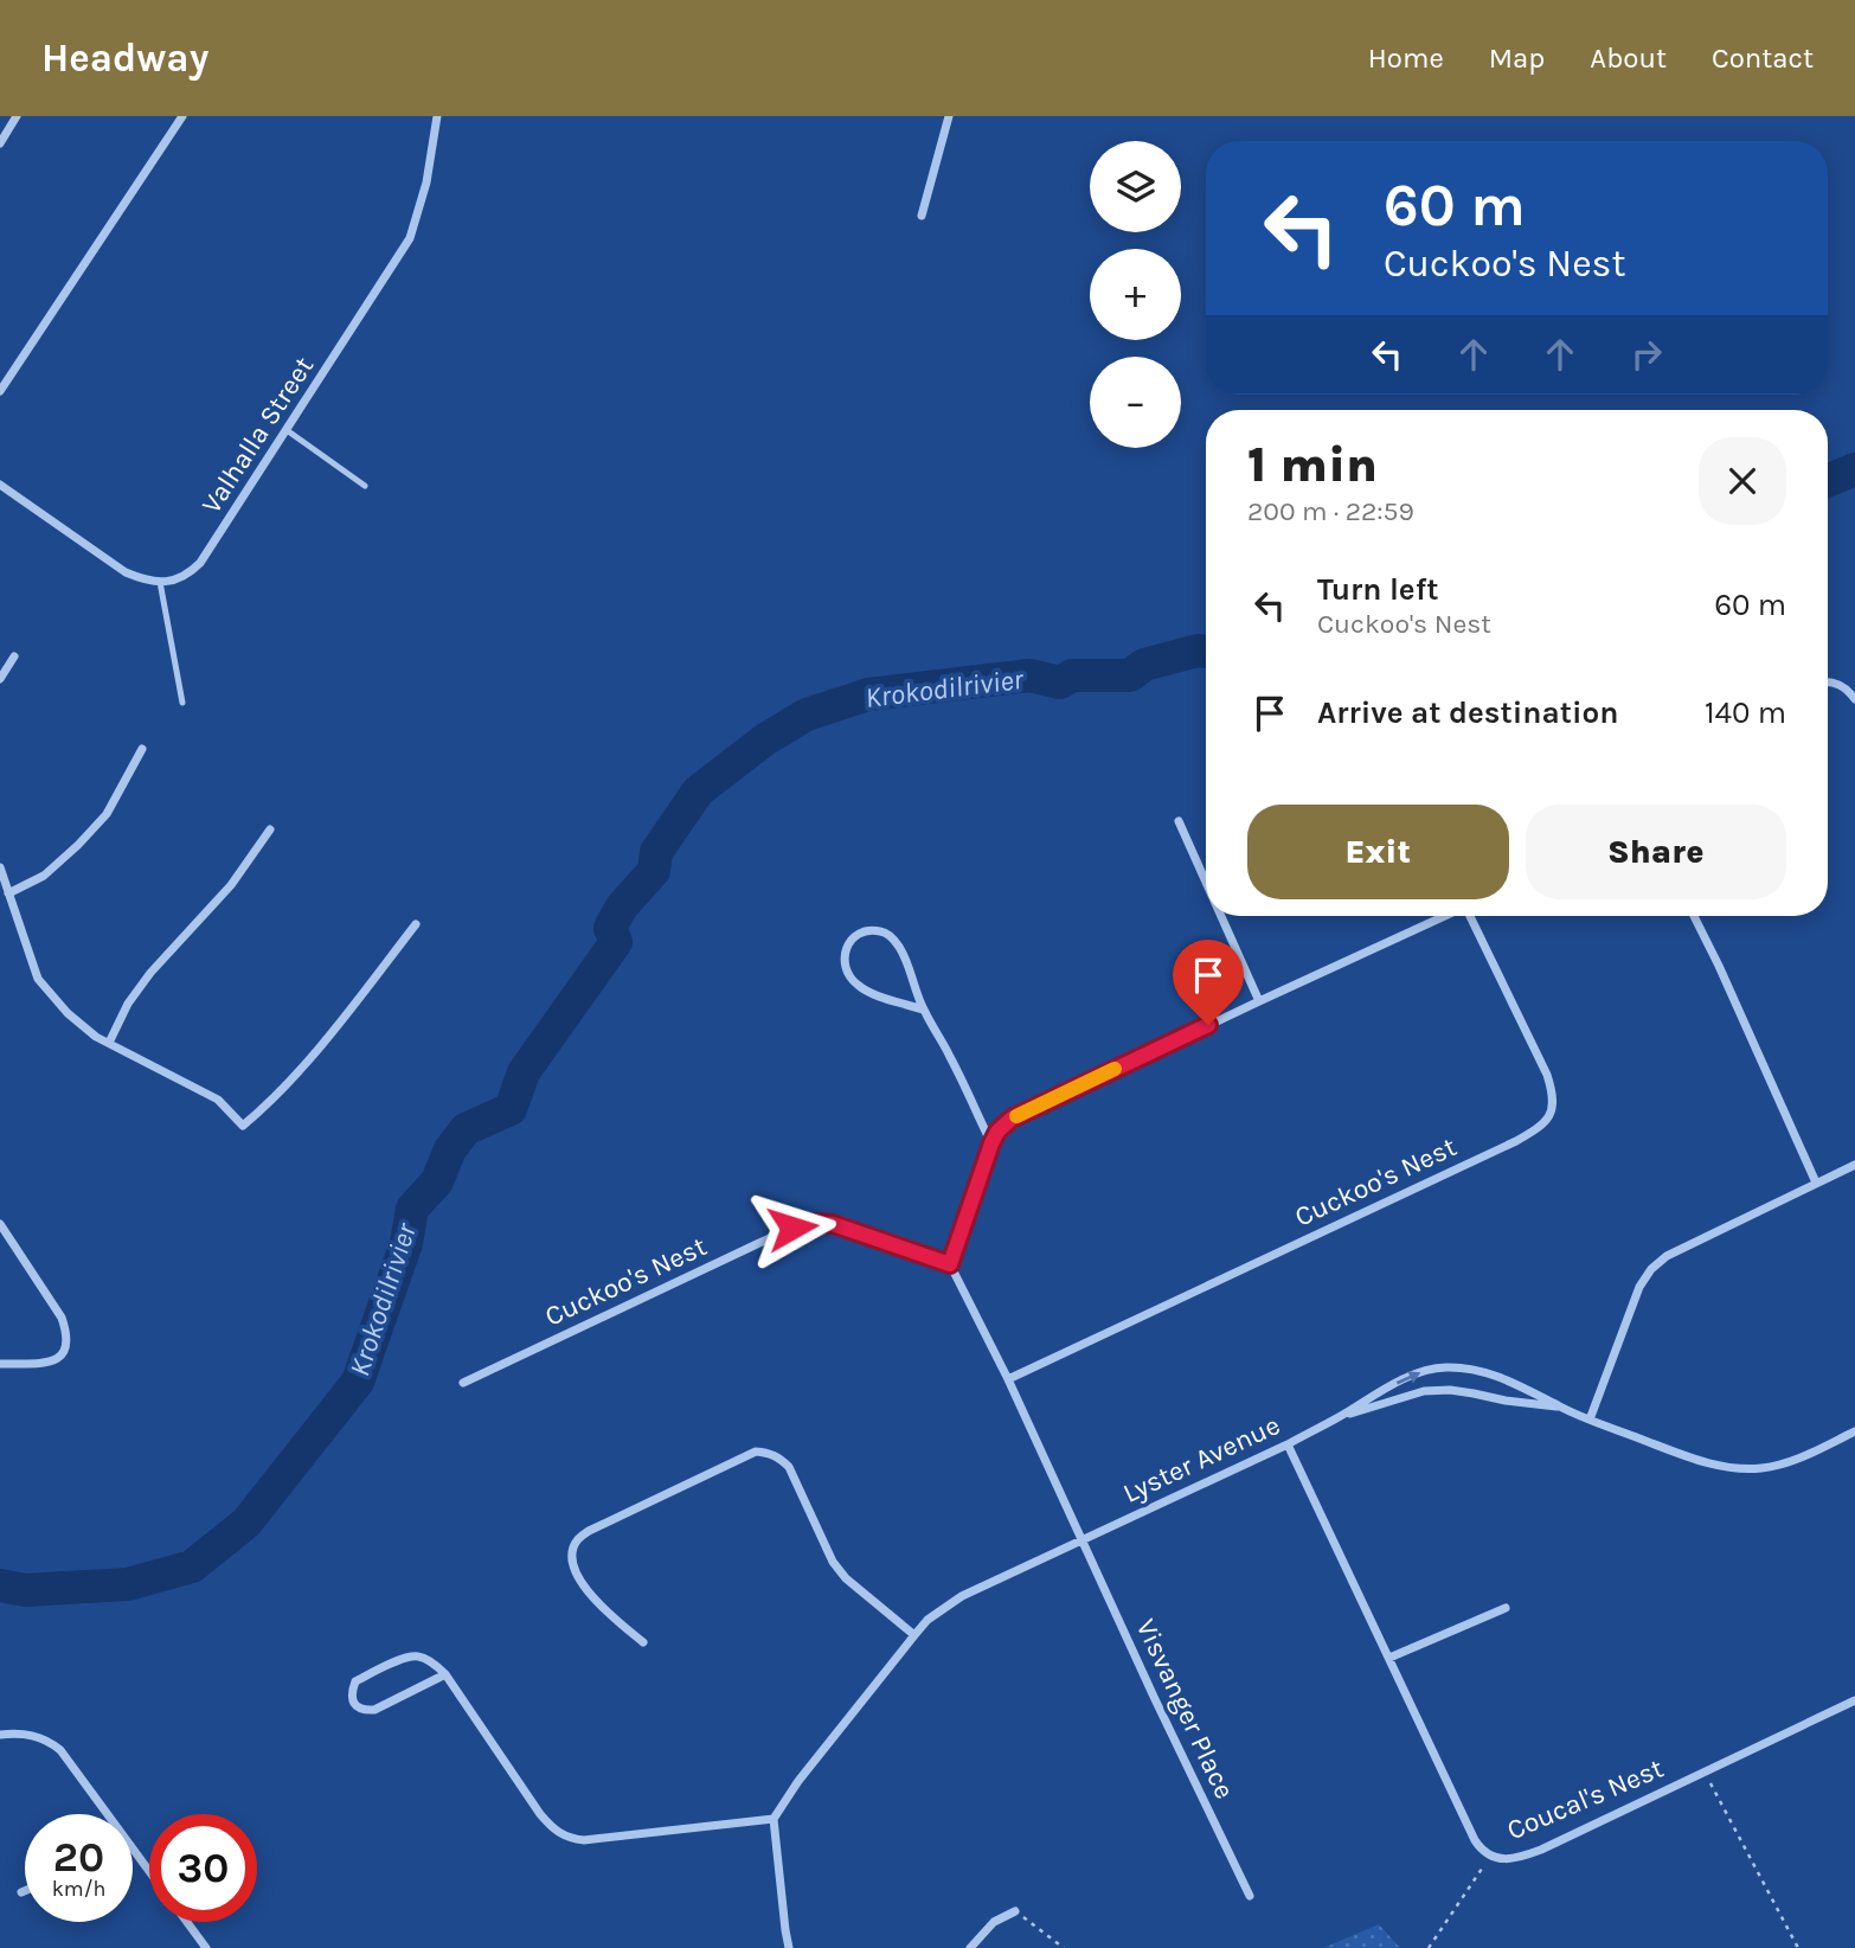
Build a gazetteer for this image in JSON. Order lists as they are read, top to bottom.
{
  "streets": {
    "street": [
      "Valhalla Street",
      "Cuckoo's Nest",
      "Lyster Avenue",
      "Visvanger Place",
      "Coucal's Nest"
    ]
  },
  "crossings": [
    ["Lyster Avenue", "Visvanger Place"],
    ["Lyster Avenue", "Coucal's Nest"]
  ],
  "water": ["Krokodilrivier"],
  "page": {
    "header": "Headway",
    "nav": [
      "Home",
      "Map",
      "About",
      "Contact"
    ],
    "map_buttons": ["+", "−"],
    "turn": ["60 m", "Cuckoo's Nest"],
    "heading": ["1 min", "200 m · 22:59"],
    "list": [
      {
        "name": "Turn left",
        "note": "Cuckoo's Nest",
        "value": "60 m"
      },
      {
        "name": "Arrive at destination",
        "value": "140 m"
      }
    ],
    "buttons": ["Exit", "Share"],
    "speed": "20 km/h",
    "limit": "30"
  }
}
